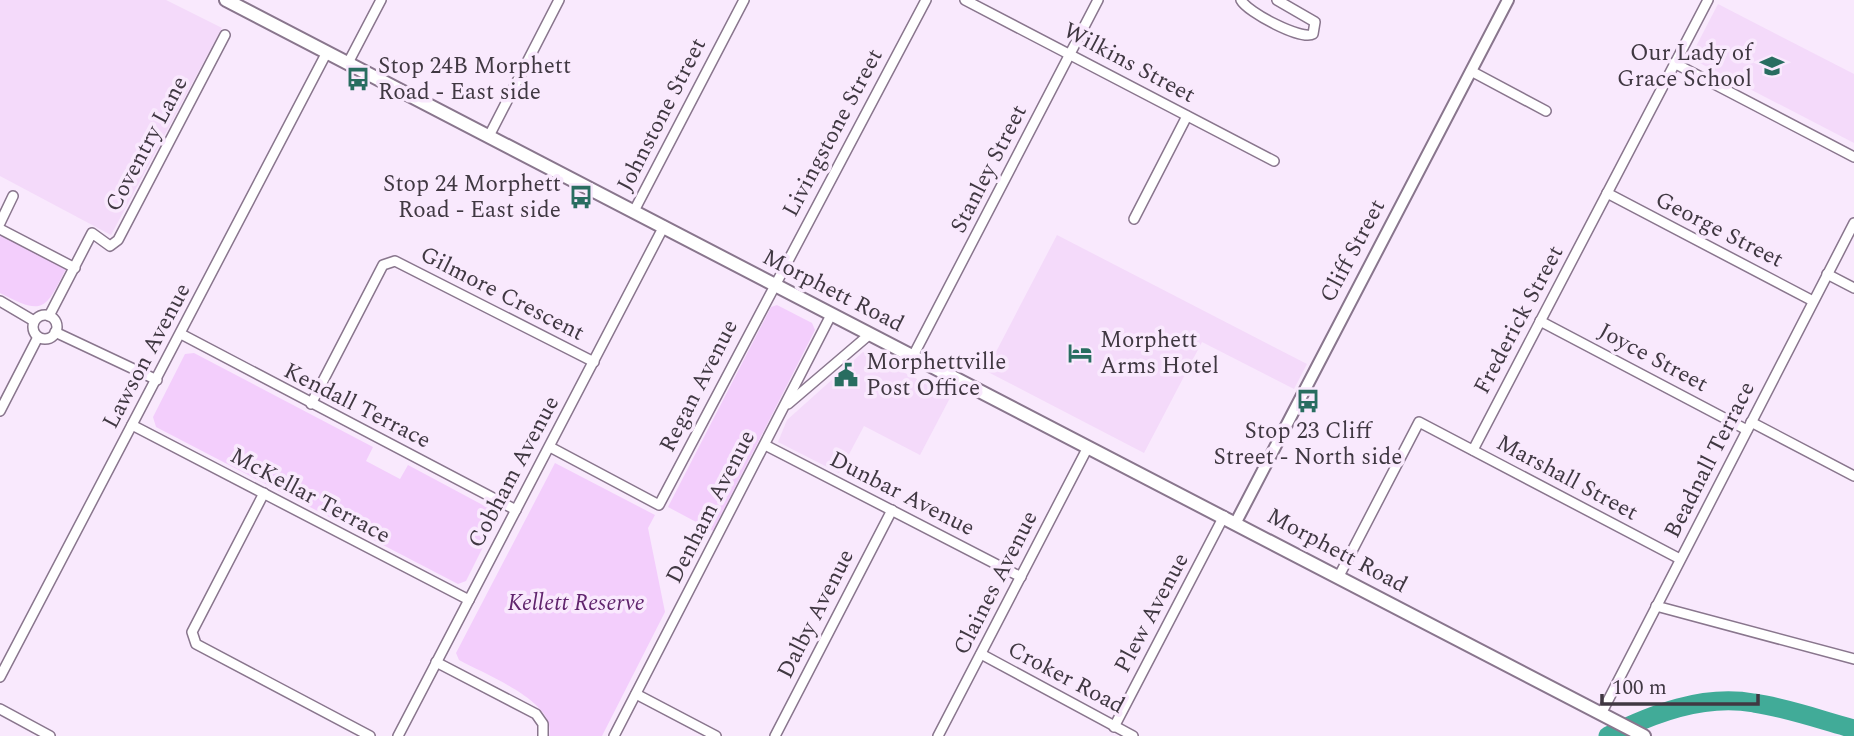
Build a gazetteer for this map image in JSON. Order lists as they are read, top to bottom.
{
  "streets": {
    "main road": ["Morphett Road"],
    "street": [
      "Wilkins Street",
      "Johnstone Street",
      "Livingstone Street",
      "Coventry Lane",
      "Stanley Street",
      "George Street",
      "Cliff Street",
      "Gilmore Crescent",
      "Frederick Street",
      "Lawson Avenue",
      "Joyce Street",
      "Regan Avenue",
      "Kendall Terrace",
      "Beadnall Terrace",
      "Cobham Avenue",
      "Marshall Street",
      "Dunbar Avenue",
      "McKellar Terrace",
      "Denham Avenue",
      "Claines Avenue",
      "Plew Avenue",
      "Dalby Avenue",
      "Croker Road"
    ]
  },
  "crossings": [
    ["Wilkins Street", "Stanley Street"],
    ["Johnstone Street", "Morphett Road"],
    ["Livingstone Street", "Morphett Road"],
    ["Livingstone Street", "Regan Avenue"],
    ["Stanley Street", "Morphett Road"],
    ["George Street", "Frederick Street"],
    ["George Street", "Beadnall Terrace"],
    ["Cliff Street", "Morphett Road"],
    ["Cliff Street", "Plew Avenue"],
    ["Morphett Road", "Lawson Avenue"],
    ["Morphett Road", "Regan Avenue"],
    ["Morphett Road", "Beadnall Terrace"],
    ["Morphett Road", "Cobham Avenue"],
    ["Morphett Road", "Denham Avenue"],
    ["Morphett Road", "Claines Avenue"],
    ["Morphett Road", "Plew Avenue"],
    ["Gilmore Crescent", "Kendall Terrace"],
    ["Gilmore Crescent", "Cobham Avenue"],
    ["Frederick Street", "Joyce Street"],
    ["Frederick Street", "Marshall Street"],
    ["Lawson Avenue", "Kendall Terrace"],
    ["Lawson Avenue", "McKellar Terrace"],
    ["Joyce Street", "Beadnall Terrace"],
    ["Regan Avenue", "Cobham Avenue"],
    ["Kendall Terrace", "Cobham Avenue"],
    ["Beadnall Terrace", "Marshall Street"],
    ["Cobham Avenue", "McKellar Terrace"],
    ["Dunbar Avenue", "Denham Avenue"],
    ["Dunbar Avenue", "Claines Avenue"],
    ["Dunbar Avenue", "Dalby Avenue"],
    ["Claines Avenue", "Croker Road"],
    ["Plew Avenue", "Croker Road"]
  ],
  "parks": ["Kellett Reserve"],
  "places": {
    "school or university": ["Our Lady of Grace School"],
    "bus stop": ["Stop 24B Morphett Road - East side", "Stop 24 Morphett Road - East side", "Stop 23 Cliff Street - North side"],
    "hotel": ["Morphett Arms Hotel"],
    "public building": ["Morphettville Post Office"]
  },
  "scale_bar": "100 m"
}
